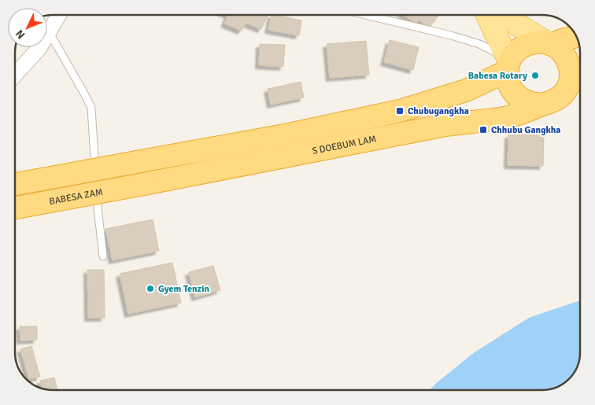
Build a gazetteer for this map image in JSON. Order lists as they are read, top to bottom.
{
  "streets": {
    "highway": ["S DOEBUM LAM", "BABESA ZAM"]
  },
  "crossings": [
    ["S DOEBUM LAM", "BABESA ZAM"]
  ],
  "places": {
    "other": ["Babesa Rotary", "Gyem Tenzin"],
    "transit": ["Chubugangkha", "Chhubu Gangkha"]
  },
  "north": "bottom left"
}
